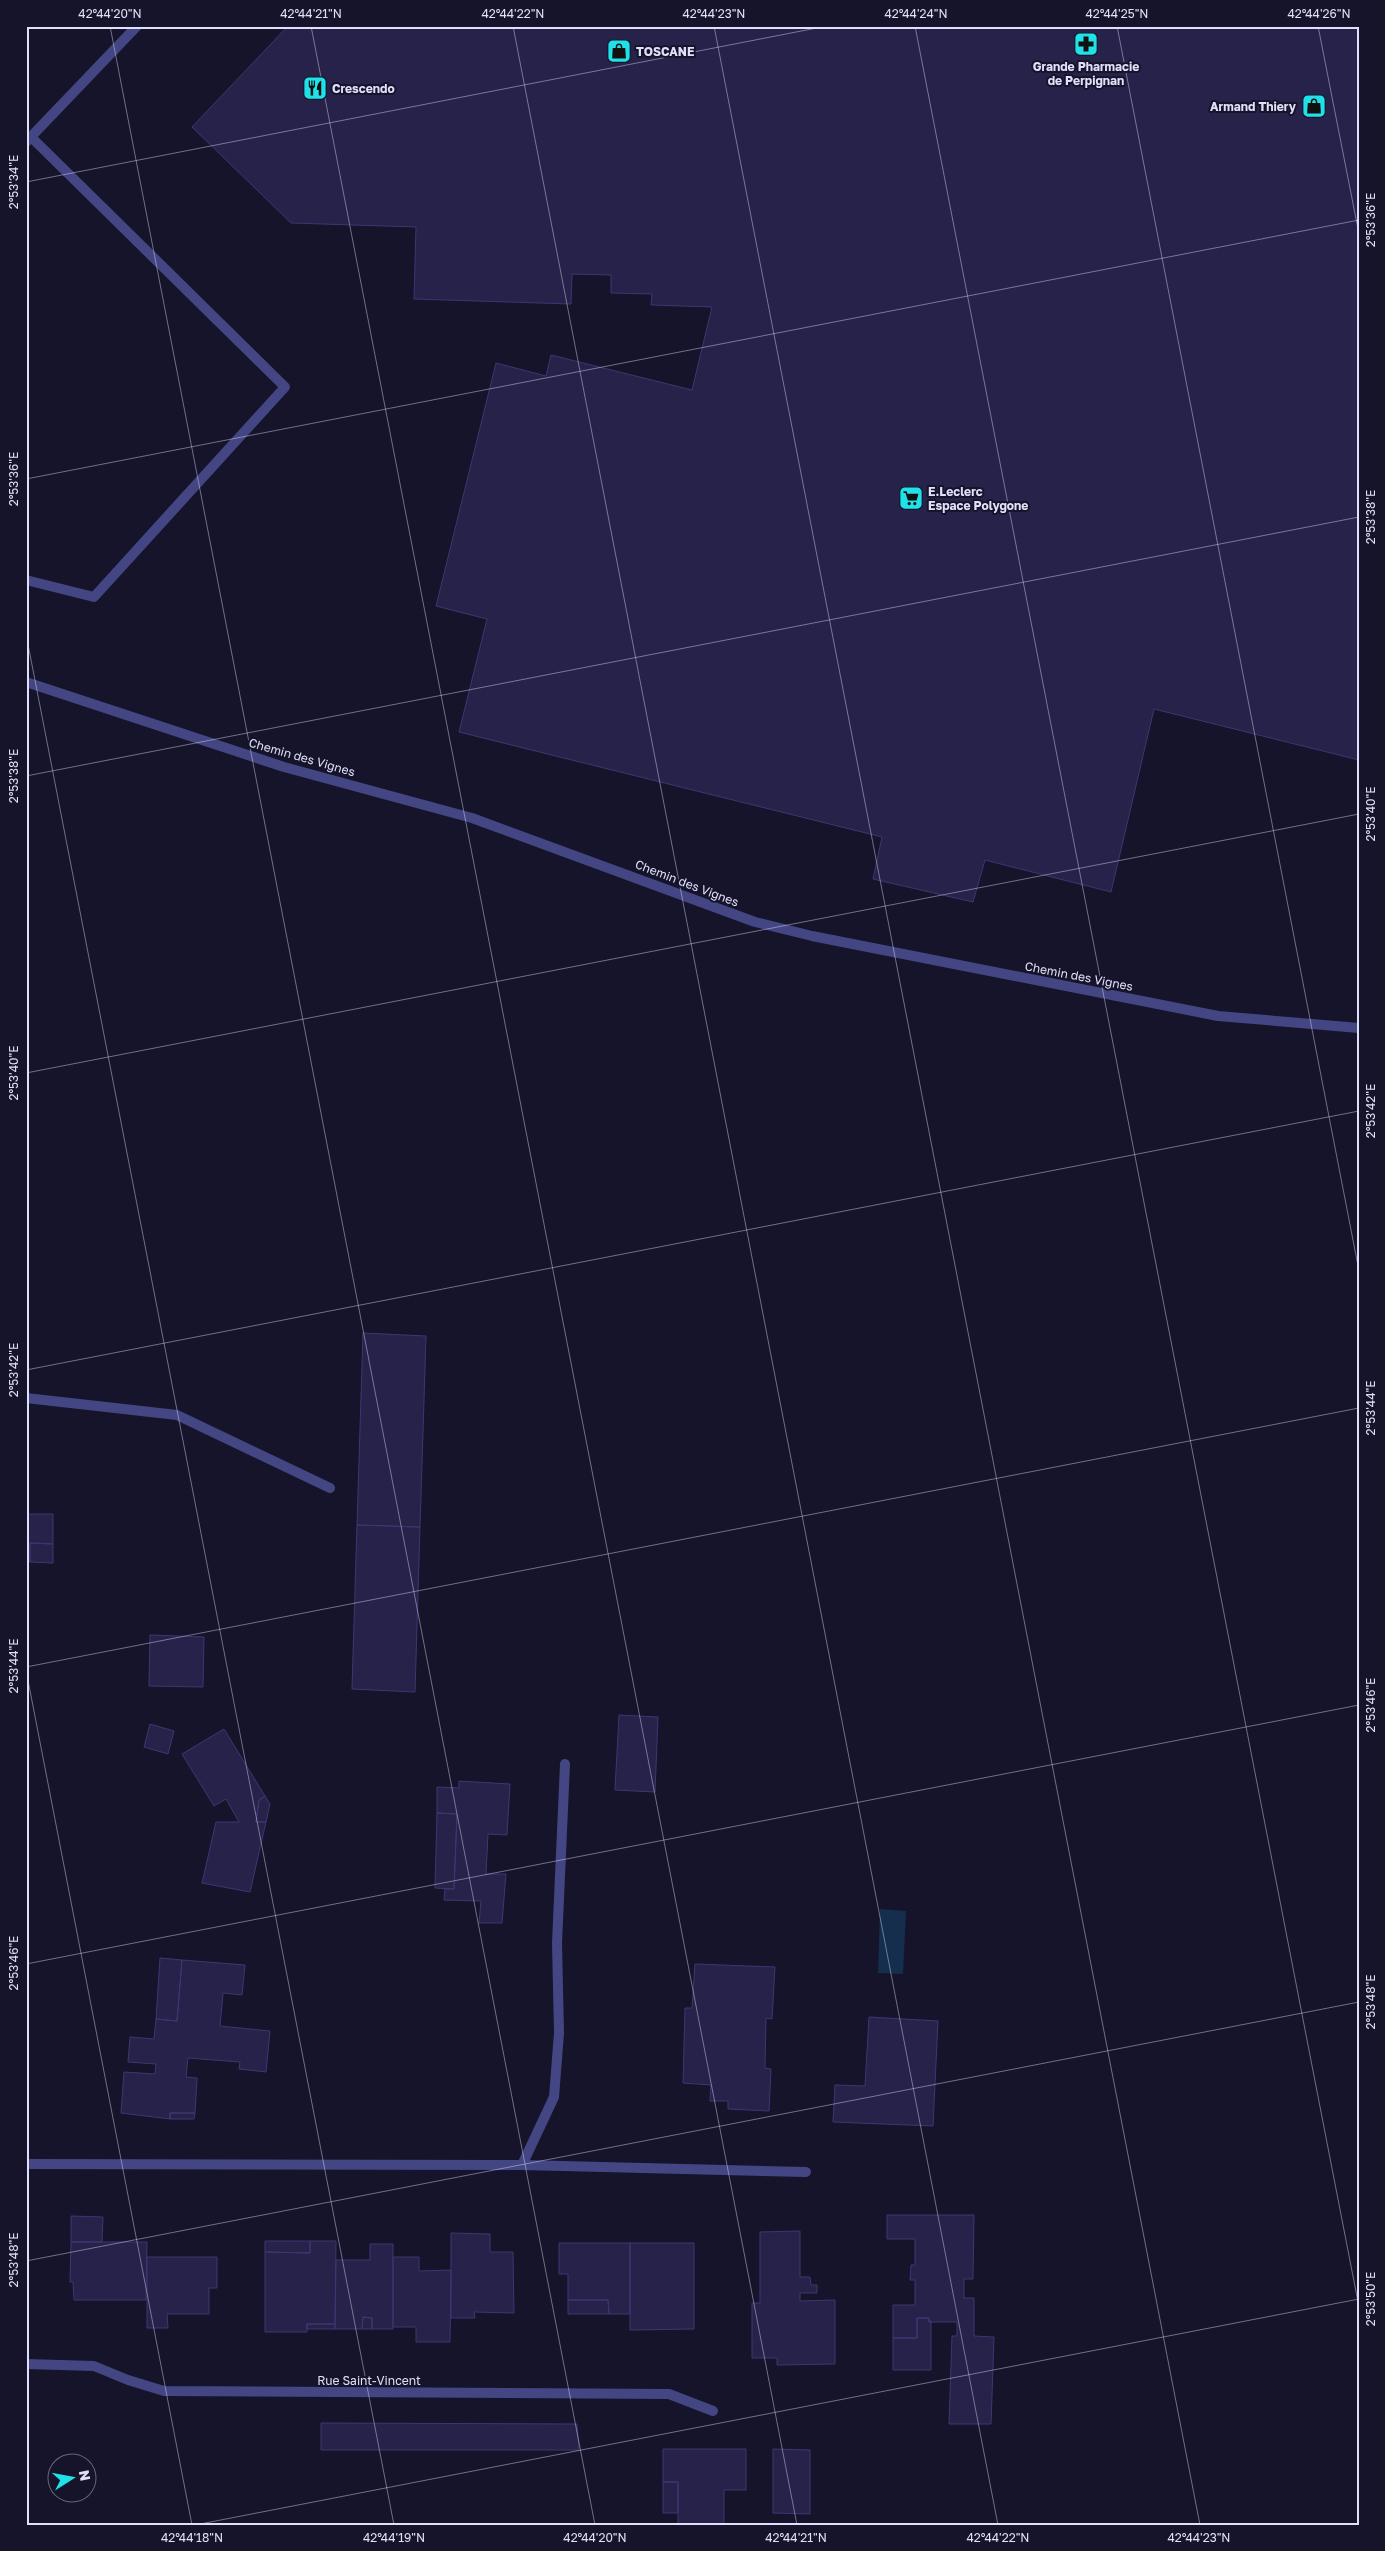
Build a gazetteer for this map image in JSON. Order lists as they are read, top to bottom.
{
  "streets": {
    "street": ["Chemin des Vignes", "Rue Saint-Vincent"]
  },
  "places": {
    "pharmacy": ["Grande Pharmacie de Perpignan"],
    "shop": ["TOSCANE", "Armand Thiery"],
    "restaurant": ["Crescendo"],
    "supermarket": ["E.Leclerc Espace Polygone"]
  },
  "north": "right",
  "coordinates": [
    "42°44'20\"N",
    "42°44'21\"N",
    "42°44'22\"N",
    "42°44'23\"N",
    "42°44'24\"N",
    "42°44'25\"N",
    "42°44'26\"N",
    "2°53'34\"E",
    "2°53'36\"E",
    "2°53'38\"E",
    "2°53'40\"E",
    "2°53'42\"E",
    "2°53'44\"E",
    "2°53'46\"E",
    "2°53'48\"E",
    "2°53'50\"E",
    "42°44'18\"N",
    "42°44'19\"N"
  ]
}
